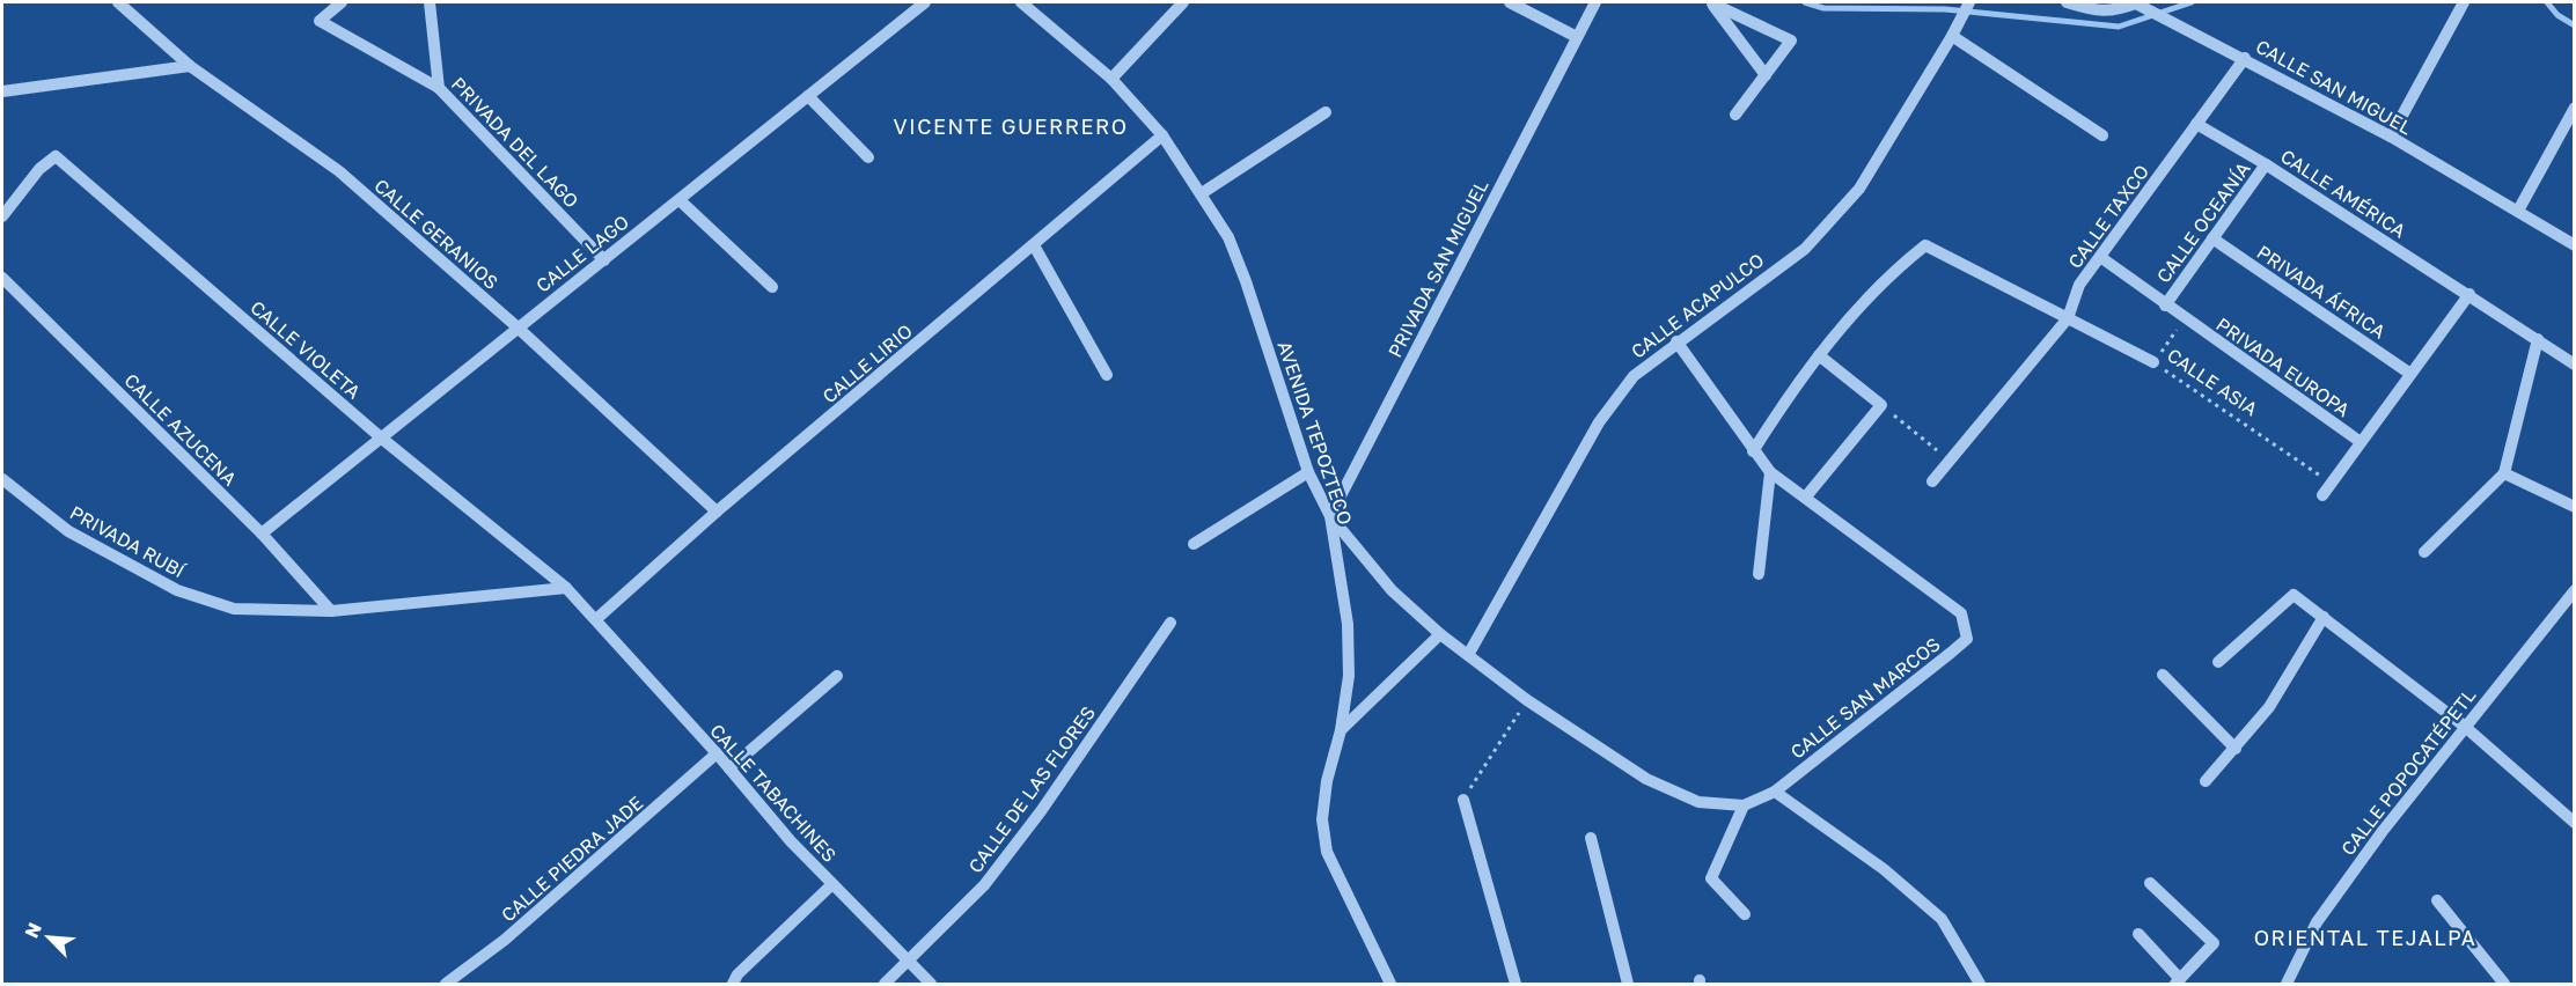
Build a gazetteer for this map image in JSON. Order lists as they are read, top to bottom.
{
  "streets": {
    "street": [
      "CALLE SAN MIGUEL",
      "PRIVADA DEL LAGO",
      "CALLE AMÉRICA",
      "CALLE TAXCO",
      "CALLE OCEANÍA",
      "CALLE GERANIOS",
      "CALLE LAGO",
      "PRIVADA SAN MIGUEL",
      "PRIVADA ÁFRICA",
      "CALLE ACAPULCO",
      "CALLE VIOLETA",
      "CALLE LIRIO",
      "PRIVADA EUROPA",
      "CALLE ASIA",
      "CALLE AZUCENA",
      "AVENIDA TEPOZTECO",
      "PRIVADA RUBÍ",
      "CALLE SAN MARCOS",
      "CALLE POPOCATÉPETL",
      "CALLE DE LAS FLORES",
      "CALLE TABACHINES",
      "CALLE PIEDRA JADE"
    ]
  },
  "crossings": [
    ["CALLE SAN MIGUEL", "CALLE TAXCO"],
    ["PRIVADA DEL LAGO", "CALLE LAGO"],
    ["CALLE AMÉRICA", "CALLE TAXCO"],
    ["CALLE AMÉRICA", "CALLE OCEANÍA"],
    ["CALLE TAXCO", "CALLE ASIA"],
    ["CALLE OCEANÍA", "PRIVADA ÁFRICA"],
    ["CALLE OCEANÍA", "PRIVADA EUROPA"],
    ["CALLE GERANIOS", "CALLE LAGO"],
    ["CALLE GERANIOS", "CALLE LIRIO"],
    ["CALLE LAGO", "CALLE VIOLETA"],
    ["CALLE LAGO", "CALLE AZUCENA"],
    ["PRIVADA SAN MIGUEL", "AVENIDA TEPOZTECO"],
    ["CALLE ACAPULCO", "CALLE SAN MARCOS"],
    ["CALLE VIOLETA", "CALLE LIRIO"],
    ["CALLE VIOLETA", "CALLE TABACHINES"],
    ["CALLE LIRIO", "AVENIDA TEPOZTECO"],
    ["CALLE LIRIO", "CALLE TABACHINES"],
    ["CALLE AZUCENA", "PRIVADA RUBÍ"],
    ["CALLE DE LAS FLORES", "CALLE TABACHINES"],
    ["CALLE TABACHINES", "CALLE PIEDRA JADE"]
  ],
  "districts": ["VICENTE GUERRERO", "ORIENTAL TEJALPA"],
  "north": "top left"
}
